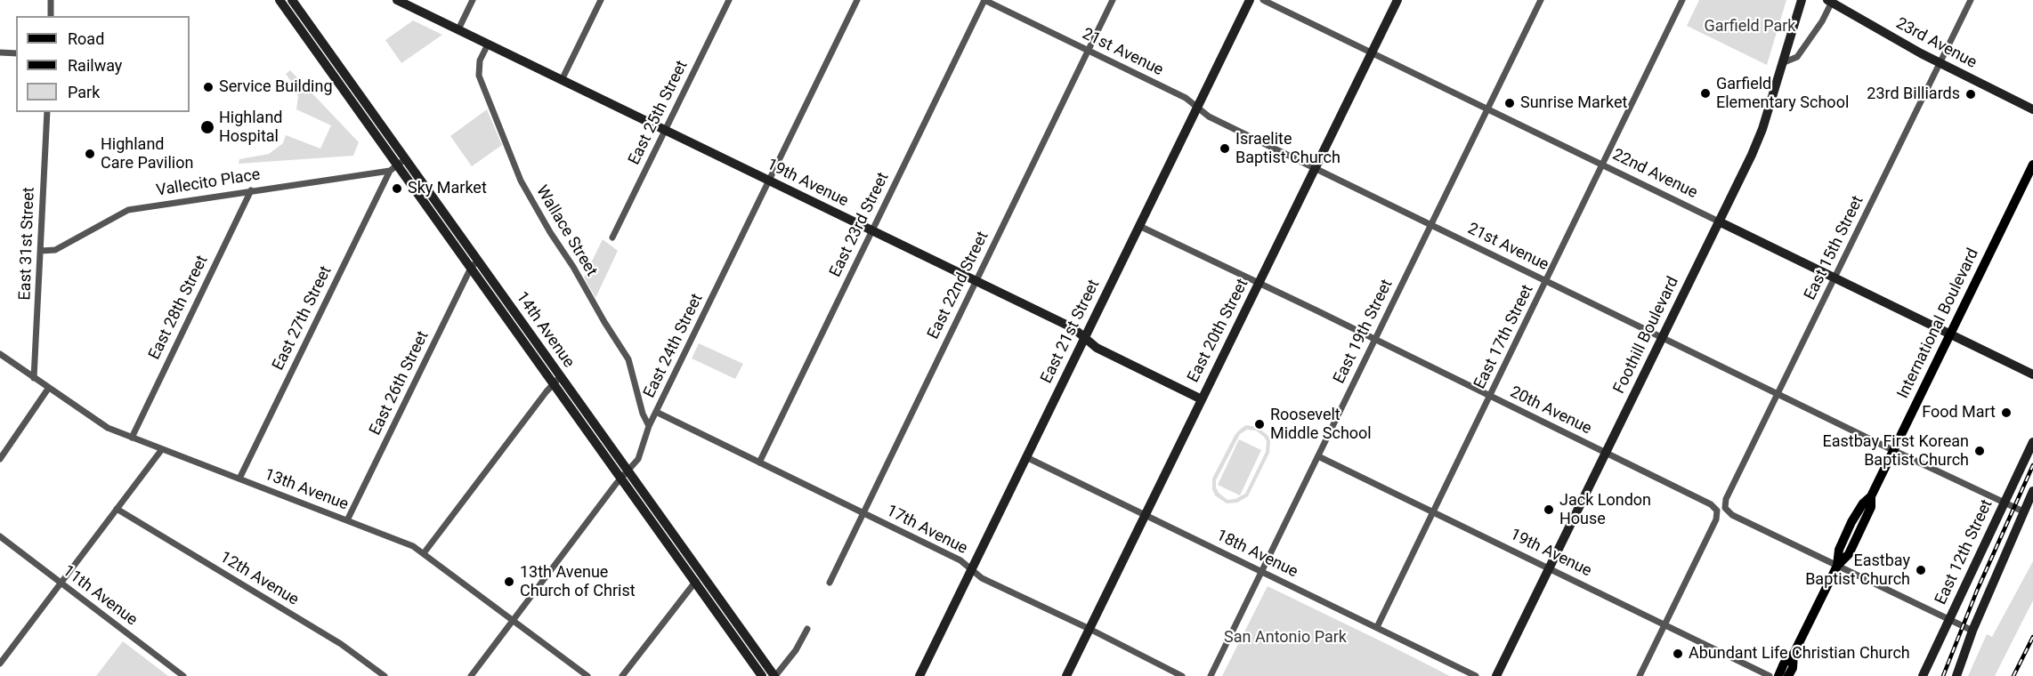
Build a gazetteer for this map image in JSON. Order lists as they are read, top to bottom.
{
  "streets": {
    "main road": [
      "23rd Avenue",
      "22nd Avenue",
      "19th Avenue",
      "International Boulevard",
      "14th Avenue",
      "East 20th Street",
      "East 21st Street",
      "Foothill Boulevard",
      "East 12th Street"
    ],
    "street": [
      "21st Avenue",
      "East 25th Street",
      "Vallecito Place",
      "East 23rd Street",
      "Wallace Street",
      "East 31st Street",
      "East 15th Street",
      "East 22nd Street",
      "East 28th Street",
      "East 27th Street",
      "East 19th Street",
      "East 17th Street",
      "East 24th Street",
      "East 26th Street",
      "20th Avenue",
      "13th Avenue",
      "17th Avenue",
      "18th Avenue",
      "12th Avenue",
      "11th Avenue"
    ]
  },
  "crossings": [
    ["23rd Avenue", "East 15th Street"],
    ["21st Avenue", "East 23rd Street"],
    ["21st Avenue", "East 15th Street"],
    ["21st Avenue", "East 22nd Street"],
    ["21st Avenue", "International Boulevard"],
    ["21st Avenue", "East 20th Street"],
    ["21st Avenue", "East 21st Street"],
    ["21st Avenue", "East 19th Street"],
    ["21st Avenue", "Foothill Boulevard"],
    ["21st Avenue", "East 17th Street"],
    ["21st Avenue", "East 12th Street"],
    ["East 25th Street", "19th Avenue"],
    ["22nd Avenue", "East 15th Street"],
    ["22nd Avenue", "International Boulevard"],
    ["22nd Avenue", "East 20th Street"],
    ["22nd Avenue", "East 19th Street"],
    ["22nd Avenue", "Foothill Boulevard"],
    ["22nd Avenue", "East 17th Street"],
    ["Vallecito Place", "East 31st Street"],
    ["Vallecito Place", "East 28th Street"],
    ["Vallecito Place", "East 27th Street"],
    ["Vallecito Place", "14th Avenue"],
    ["19th Avenue", "East 23rd Street"],
    ["19th Avenue", "Wallace Street"],
    ["19th Avenue", "East 22nd Street"],
    ["19th Avenue", "East 20th Street"],
    ["19th Avenue", "East 21st Street"],
    ["19th Avenue", "East 19th Street"],
    ["19th Avenue", "Foothill Boulevard"],
    ["19th Avenue", "East 17th Street"],
    ["19th Avenue", "East 24th Street"],
    ["19th Avenue", "20th Avenue"],
    ["East 23rd Street", "17th Avenue"],
    ["Wallace Street", "East 24th Street"],
    ["East 31st Street", "13th Avenue"],
    ["East 15th Street", "International Boulevard"],
    ["East 22nd Street", "17th Avenue"],
    ["East 28th Street", "13th Avenue"],
    ["East 27th Street", "14th Avenue"],
    ["East 27th Street", "13th Avenue"],
    ["14th Avenue", "East 24th Street"],
    ["14th Avenue", "East 26th Street"],
    ["East 20th Street", "20th Avenue"],
    ["East 20th Street", "17th Avenue"],
    ["East 20th Street", "18th Avenue"],
    ["East 21st Street", "20th Avenue"],
    ["East 21st Street", "17th Avenue"],
    ["East 21st Street", "18th Avenue"],
    ["East 19th Street", "20th Avenue"],
    ["East 19th Street", "18th Avenue"],
    ["Foothill Boulevard", "20th Avenue"],
    ["East 17th Street", "20th Avenue"],
    ["East 17th Street", "18th Avenue"],
    ["East 24th Street", "13th Avenue"],
    ["East 24th Street", "17th Avenue"],
    ["East 26th Street", "13th Avenue"]
  ],
  "parks": ["Garfield Park", "San Antonio Park"],
  "places": [
    "Service Building",
    "Garfield Elementary School",
    "23rd Billiards",
    "Sunrise Market",
    "Highland Hospital",
    "Israelite Baptist Church",
    "Highland Care Pavilion",
    "Sky Market",
    "Food Mart",
    "Roosevelt Middle School",
    "Eastbay First Korean Baptist Church",
    "Jack London House",
    "Eastbay Baptist Church",
    "13th Avenue Church of Christ",
    "Abundant Life Christian Church"
  ],
  "legend": ["Road", "Railway", "Park"]
}
